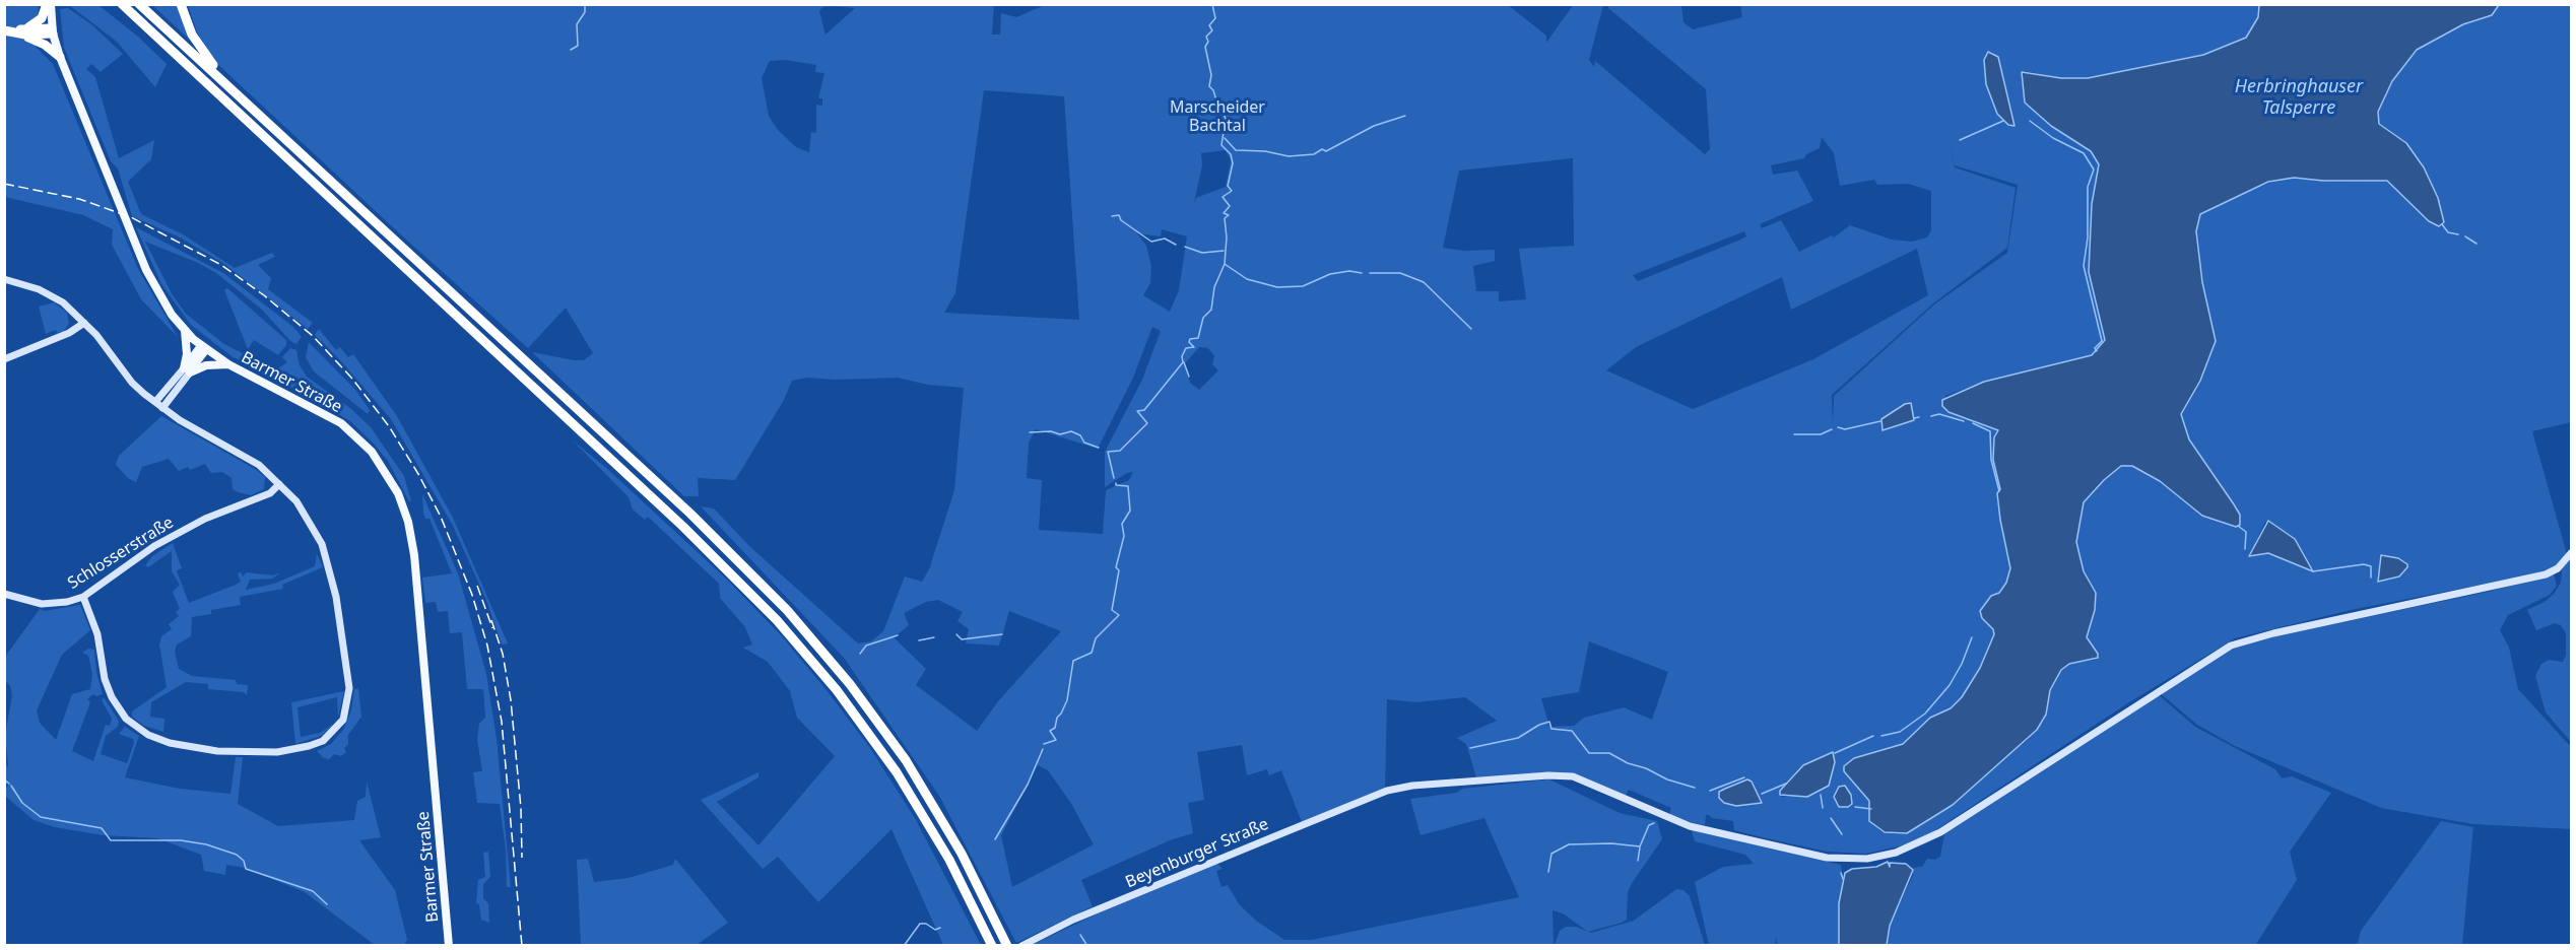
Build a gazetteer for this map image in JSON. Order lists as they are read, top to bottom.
{
  "streets": {
    "main road": ["Barmer Straße", "Schlosserstraße", "Beyenburger Straße"]
  },
  "water": ["Herbringhauser Talsperre"],
  "parks": ["Marscheider Bachtal"]
}
